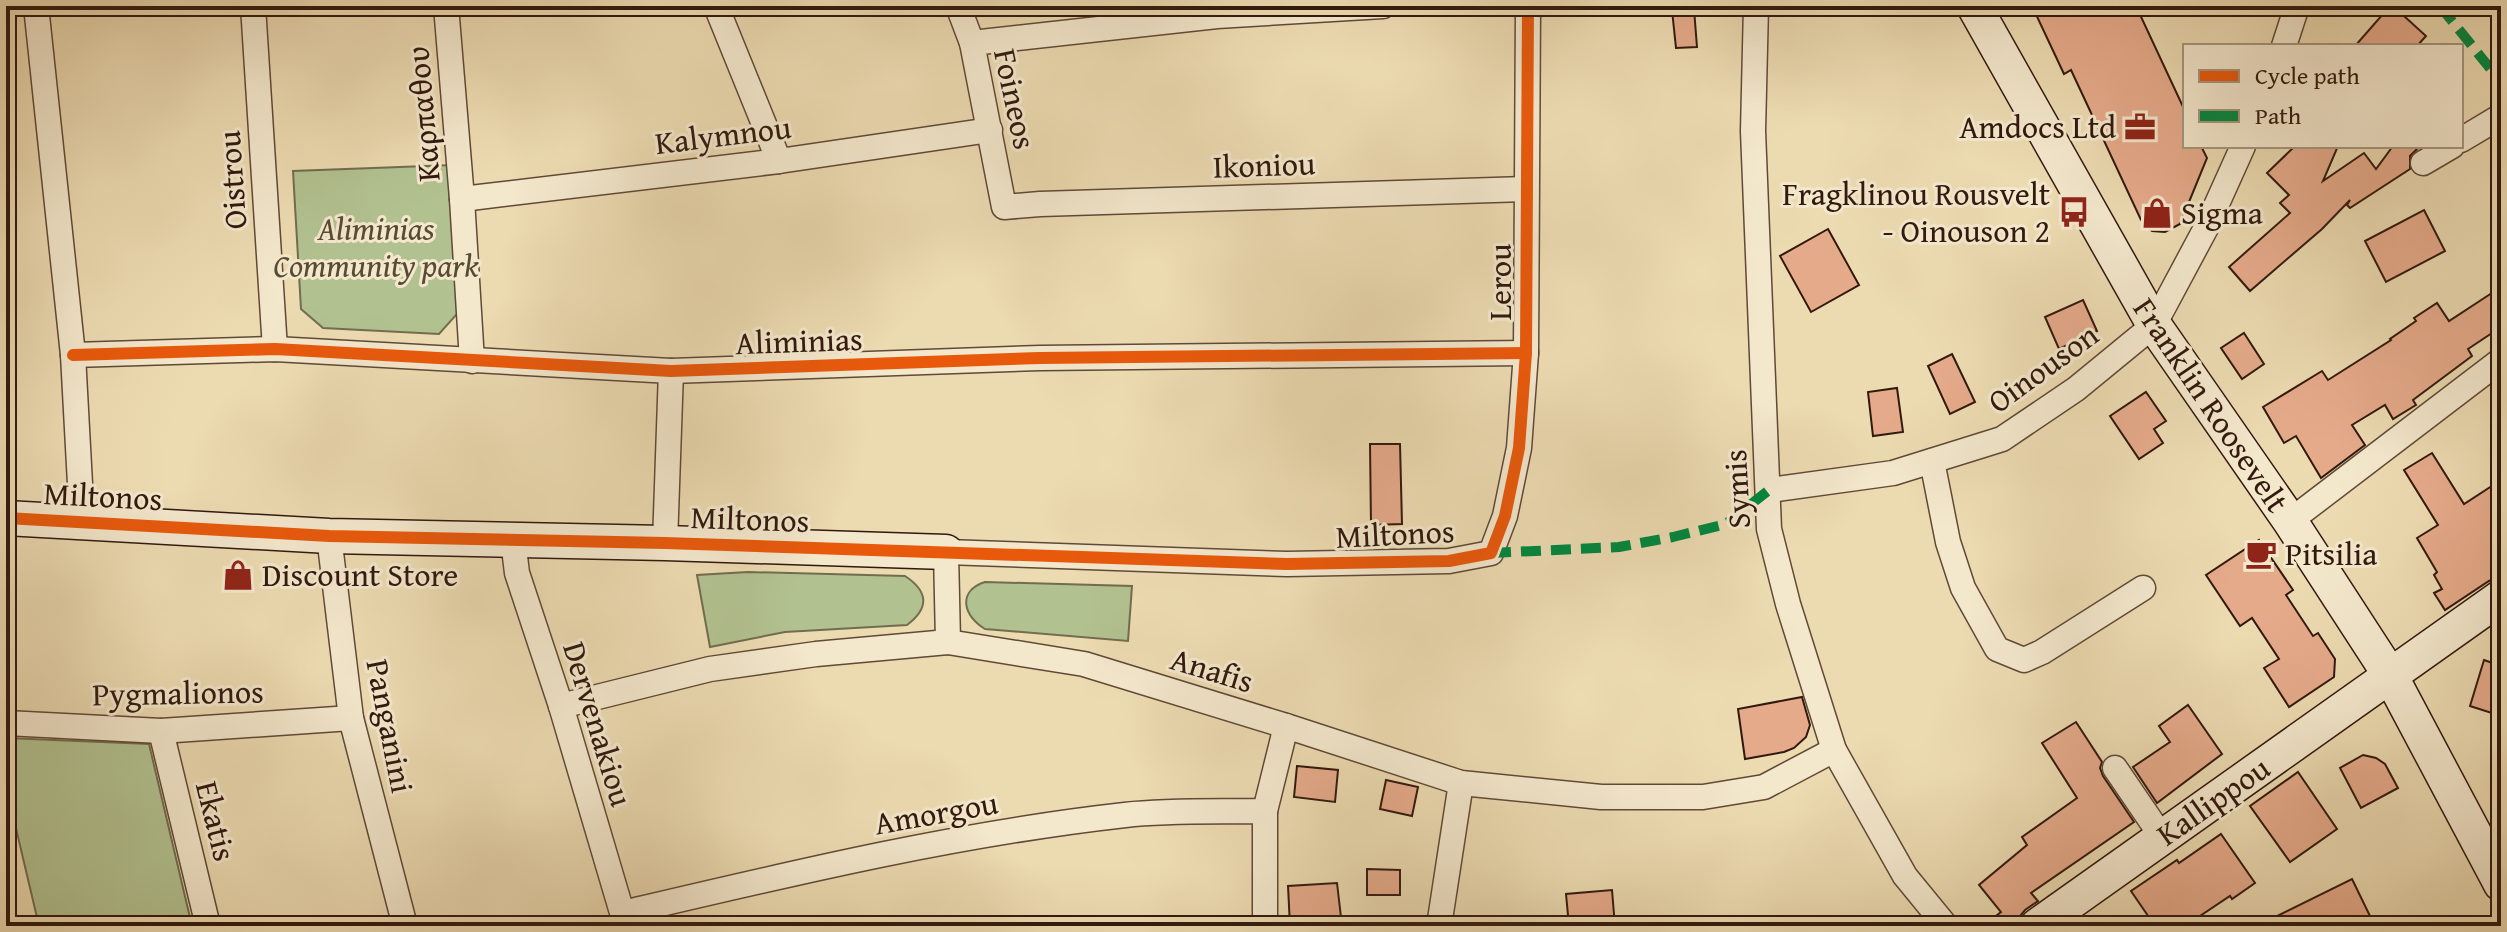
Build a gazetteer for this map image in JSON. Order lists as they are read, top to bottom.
{
  "streets": {
    "street": [
      "Foineos",
      "Καρπαθου",
      "Kalymnou",
      "Ikoniou",
      "Oistrou",
      "Lerou",
      "Aliminias",
      "Oinouson",
      "Franklin Roosevelt",
      "Symis",
      "Miltonos",
      "Anafis",
      "Pygmalionos",
      "Dervenakiou",
      "Panganini",
      "Kallippou",
      "Amorgou",
      "Ekatis"
    ]
  },
  "crossings": [
    ["Foineos", "Kalymnou"],
    ["Foineos", "Ikoniou"],
    ["Καρπαθου", "Kalymnou"],
    ["Καρπαθου", "Aliminias"],
    ["Ikoniou", "Lerou"],
    ["Oistrou", "Aliminias"],
    ["Lerou", "Aliminias"],
    ["Lerou", "Miltonos"],
    ["Oinouson", "Franklin Roosevelt"],
    ["Oinouson", "Symis"],
    ["Franklin Roosevelt", "Kallippou"],
    ["Symis", "Anafis"],
    ["Miltonos", "Dervenakiou"],
    ["Miltonos", "Panganini"],
    ["Anafis", "Dervenakiou"],
    ["Pygmalionos", "Panganini"],
    ["Pygmalionos", "Ekatis"],
    ["Dervenakiou", "Amorgou"]
  ],
  "parks": ["Aliminias Community park"],
  "places": {
    "office": ["Amdocs Ltd"],
    "bus stop": ["Fragklinou Rousvelt - Oinouson 2"],
    "shop": ["Sigma", "Discount Store"],
    "cafe": ["Pitsilia"]
  },
  "legend": ["Cycle path", "Path"]
}
